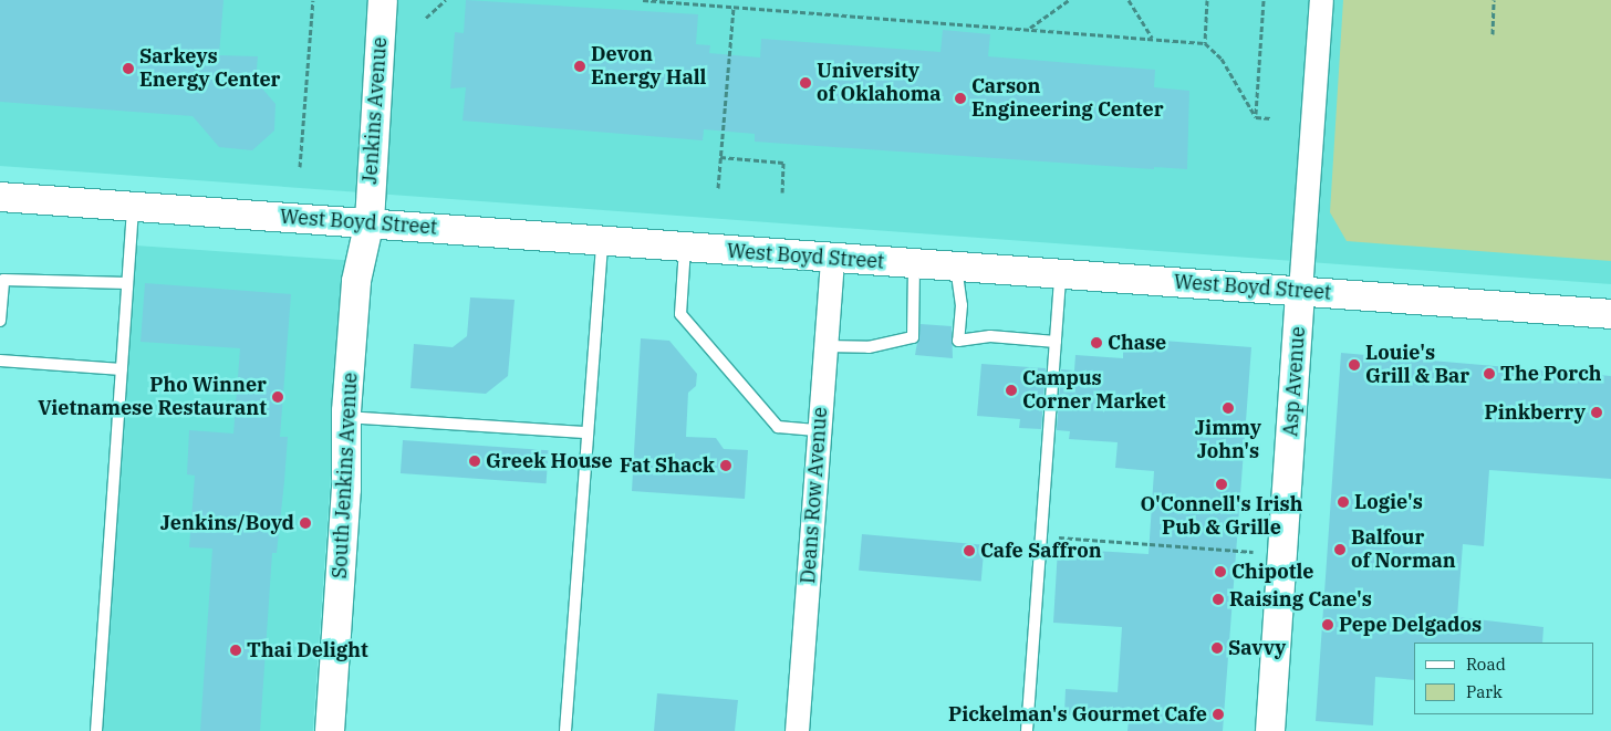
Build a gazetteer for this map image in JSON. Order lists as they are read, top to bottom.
{
  "streets": {
    "street": [
      "Jenkins Avenue",
      "West Boyd Street",
      "Asp Avenue",
      "South Jenkins Avenue",
      "Deans Row Avenue"
    ]
  },
  "crossings": [
    ["Jenkins Avenue", "West Boyd Street"],
    ["Jenkins Avenue", "South Jenkins Avenue"],
    ["West Boyd Street", "Asp Avenue"],
    ["West Boyd Street", "South Jenkins Avenue"],
    ["West Boyd Street", "Deans Row Avenue"]
  ],
  "places": [
    "Devon Energy Hall",
    "Sarkeys Energy Center",
    "University of Oklahoma",
    "Carson Engineering Center",
    "Chase",
    "Louie's Grill & Bar",
    "The Porch",
    "Campus Corner Market",
    "Pho Winner Vietnamese Restaurant",
    "Jimmy John's",
    "Pinkberry",
    "Greek House",
    "Fat Shack",
    "O'Connell's Irish Pub & Grille",
    "Logie's",
    "Jenkins/Boyd",
    "Balfour of Norman",
    "Cafe Saffron",
    "Chipotle",
    "Raising Cane's",
    "Pepe Delgados",
    "Savvy",
    "Thai Delight",
    "Pickelman's Gourmet Cafe"
  ],
  "legend": ["Road", "Park"]
}
